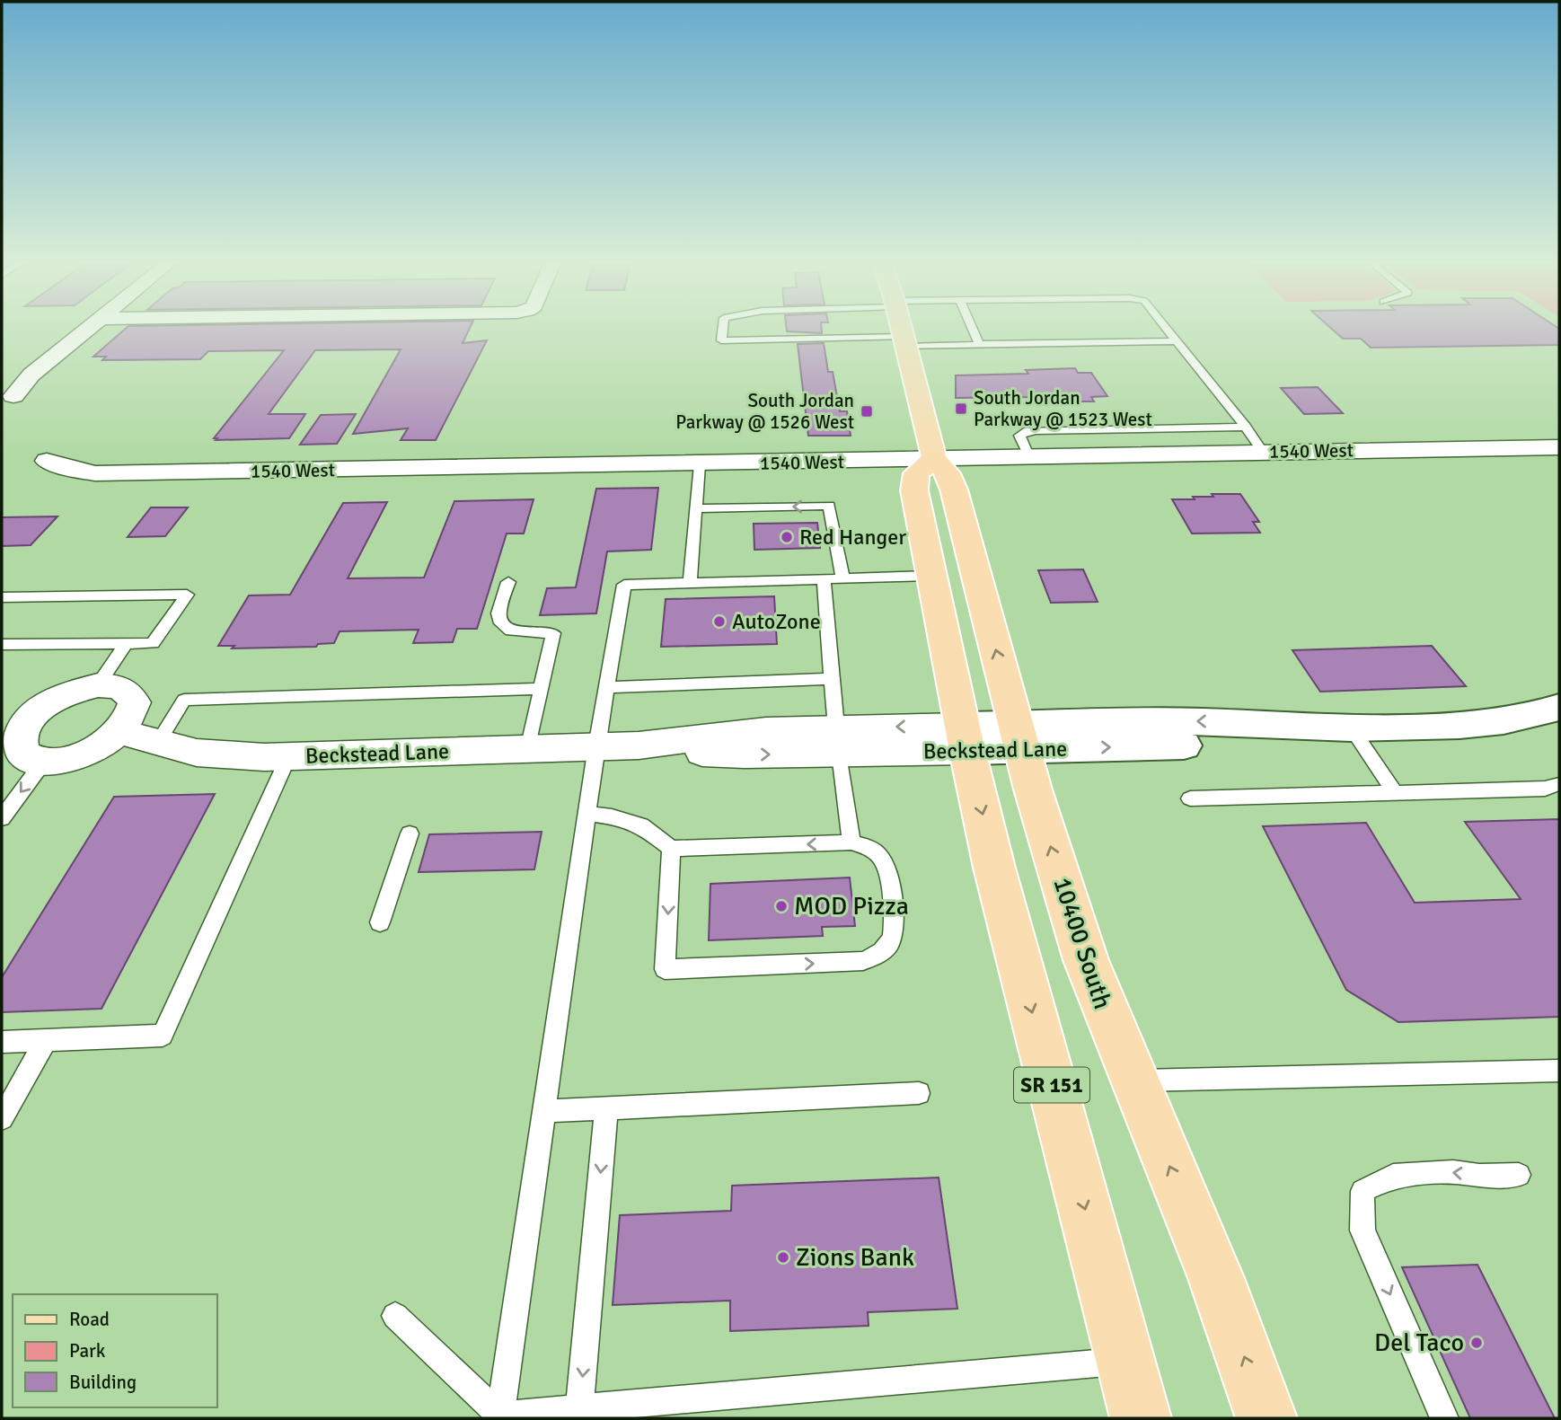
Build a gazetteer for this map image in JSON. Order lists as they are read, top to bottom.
{
  "streets": {
    "main road": ["10400 South", "SR 151"],
    "street": ["1540 West", "Beckstead Lane"]
  },
  "crossings": [
    ["1540 West", "10400 South"],
    ["1540 West", "SR 151"],
    ["Beckstead Lane", "10400 South"],
    ["Beckstead Lane", "SR 151"],
    ["10400 South", "SR 151"]
  ],
  "places": {
    "transit": ["South Jordan Parkway @ 1523 West", "South Jordan Parkway @ 1526 West"],
    "other": [
      "Red Hanger",
      "AutoZone",
      "MOD Pizza",
      "Zions Bank",
      "Del Taco"
    ]
  },
  "legend": ["Road", "Park", "Building"]
}
